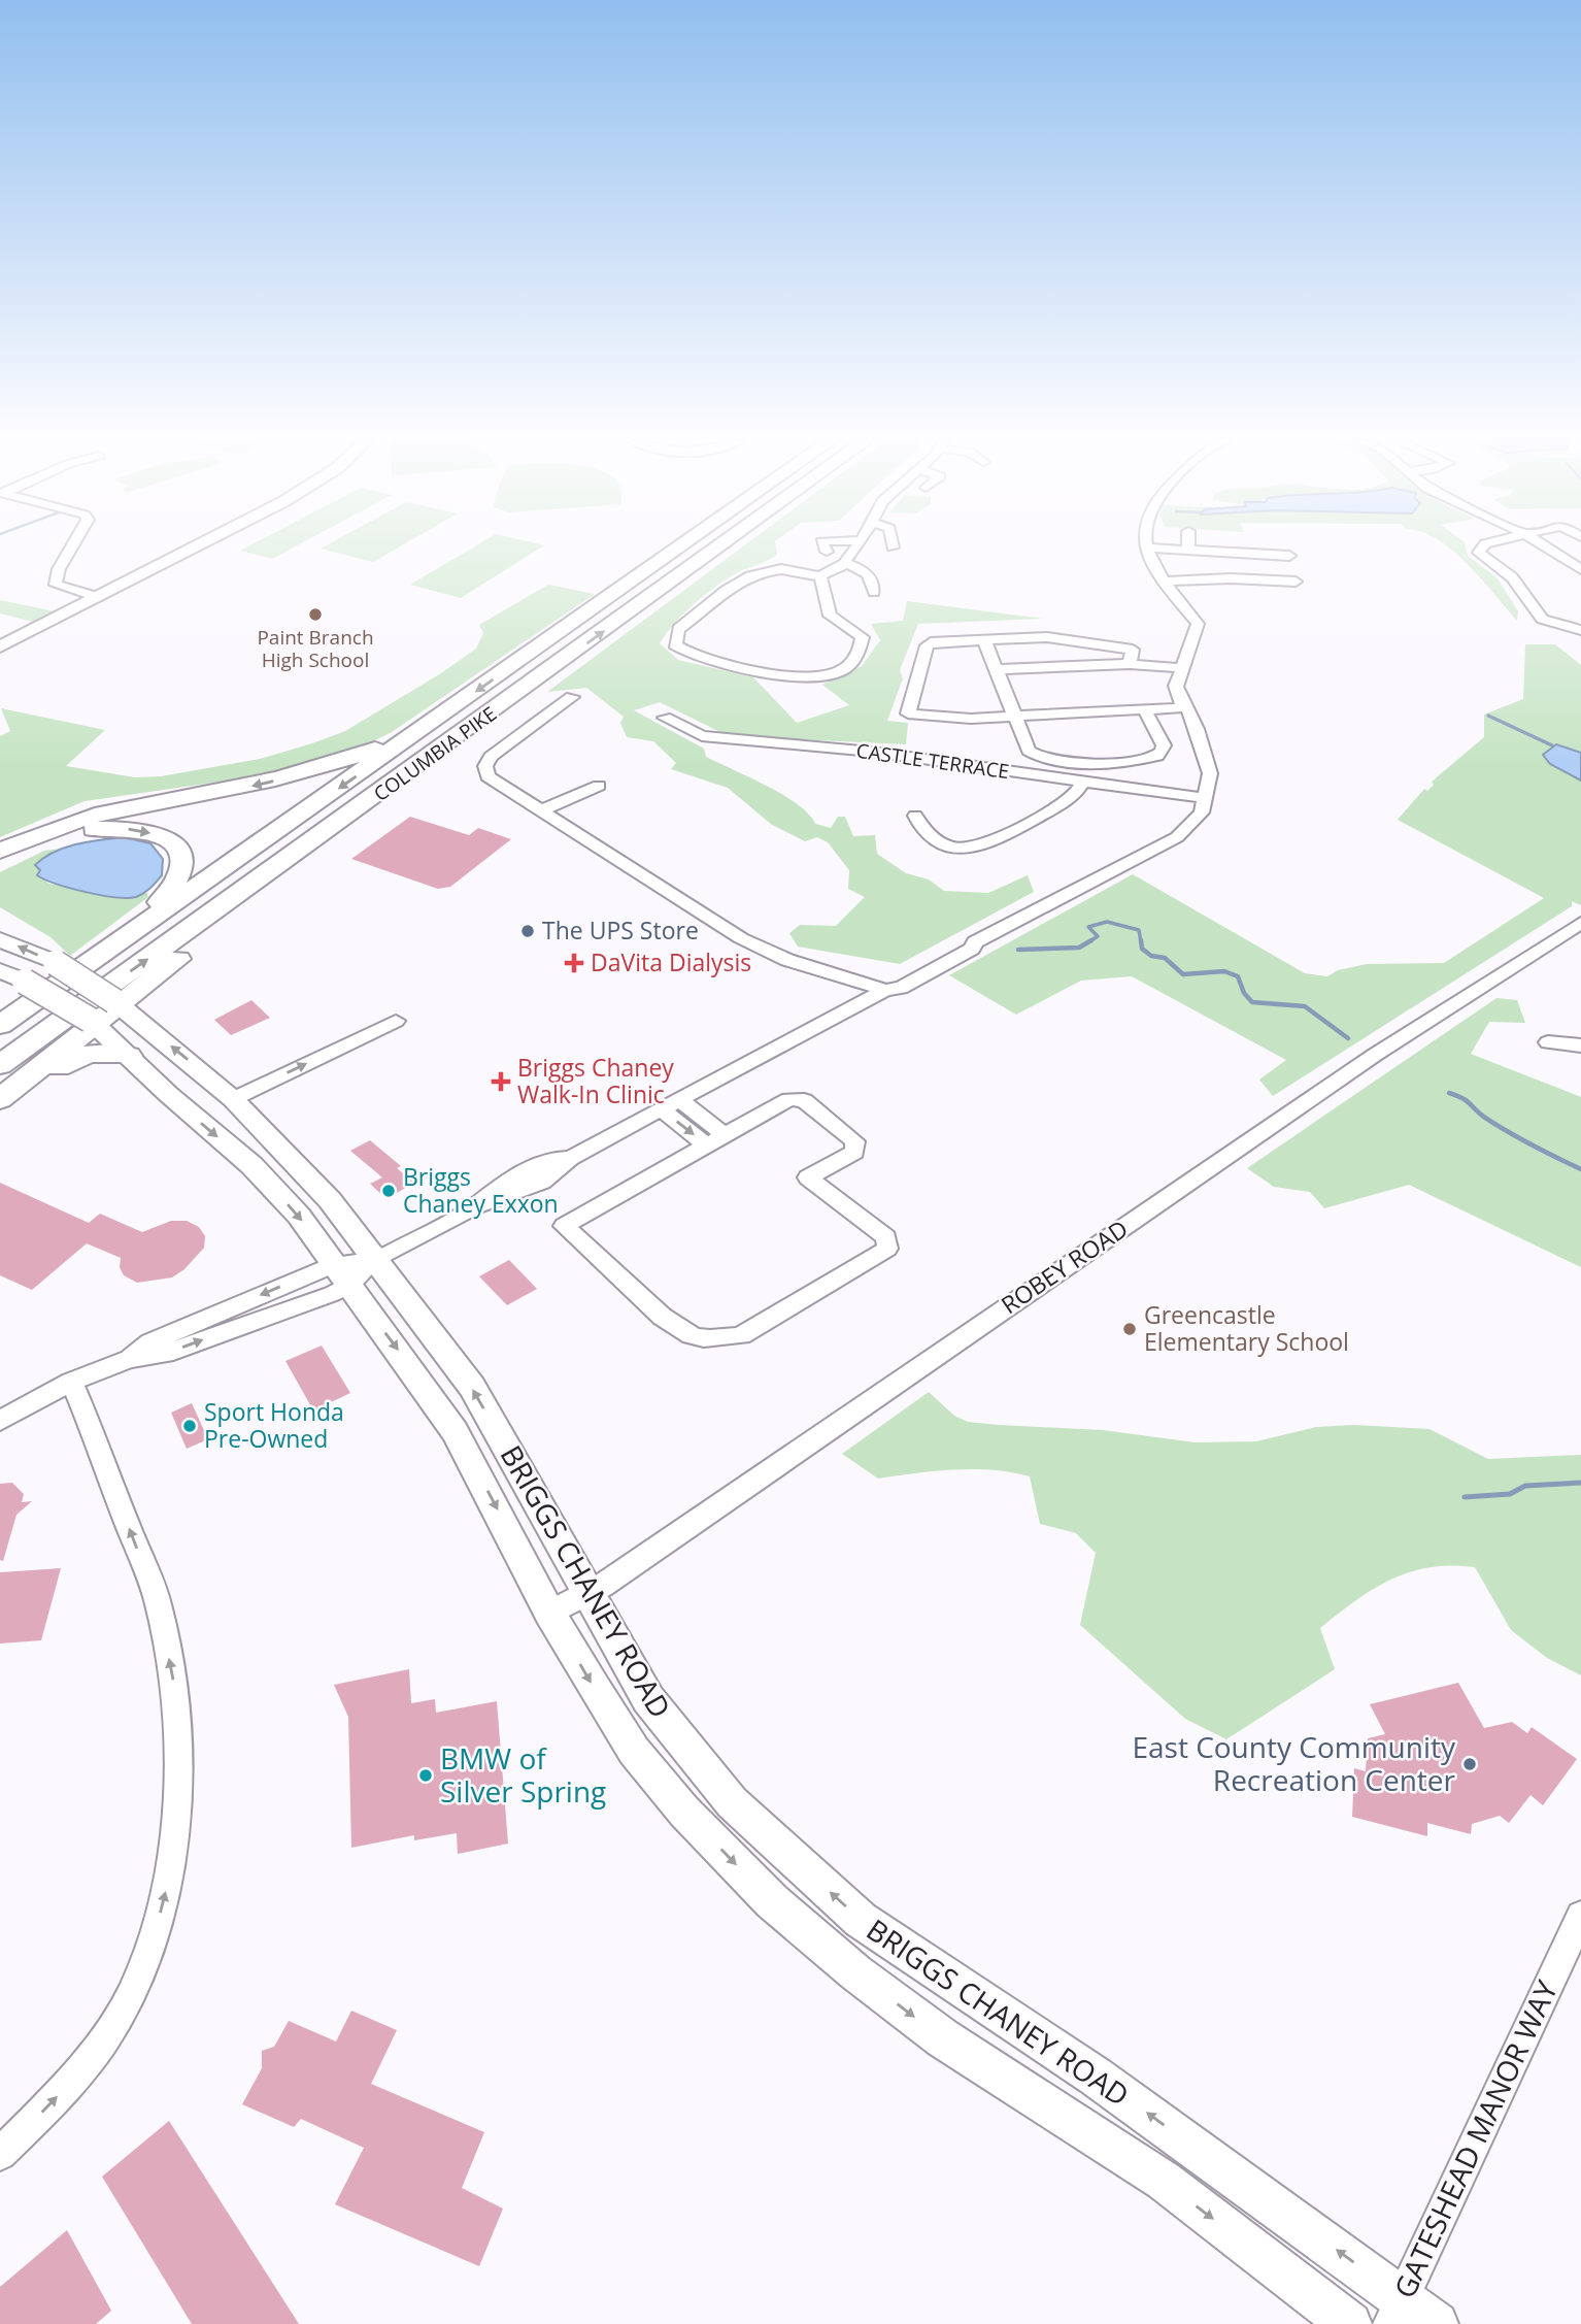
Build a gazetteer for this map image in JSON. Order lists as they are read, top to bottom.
{
  "streets": {
    "highway": ["COLUMBIA PIKE"],
    "main road": ["BRIGGS CHANEY ROAD"],
    "street": ["CASTLE TERRACE", "ROBEY ROAD", "GATESHEAD MANOR WAY"]
  },
  "crossings": [
    ["ROBEY ROAD", "BRIGGS CHANEY ROAD"],
    ["BRIGGS CHANEY ROAD", "GATESHEAD MANOR WAY"]
  ],
  "places": {
    "other": [
      "Paint Branch High School",
      "The UPS Store",
      "Briggs Chaney Exxon",
      "Greencastle Elementary School",
      "Sport Honda Pre-Owned",
      "East County Community Recreation Center",
      "BMW of Silver Spring"
    ],
    "health": ["DaVita Dialysis", "Briggs Chaney Walk-In Clinic"]
  }
}
